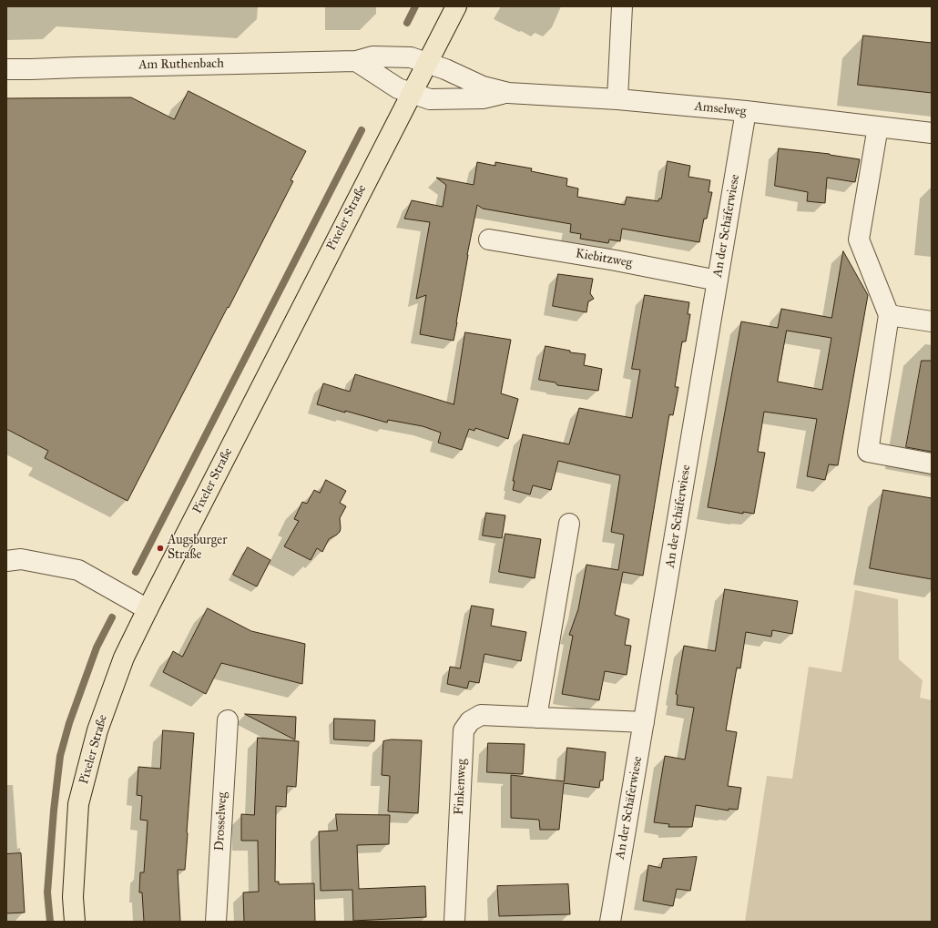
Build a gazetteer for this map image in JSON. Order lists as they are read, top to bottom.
{
  "streets": {
    "main road": ["Pixeler Straße"],
    "street": [
      "Am Ruthenbach",
      "Amselweg",
      "An der Schäferwiese",
      "Kiebitzweg",
      "Finkenweg",
      "Drosselweg"
    ]
  },
  "crossings": [
    ["Am Ruthenbach", "Amselweg"],
    ["Am Ruthenbach", "Pixeler Straße"],
    ["Amselweg", "Pixeler Straße"],
    ["Amselweg", "An der Schäferwiese"],
    ["An der Schäferwiese", "Kiebitzweg"],
    ["An der Schäferwiese", "Finkenweg"]
  ],
  "places": ["Augsburger Straße"]
}
